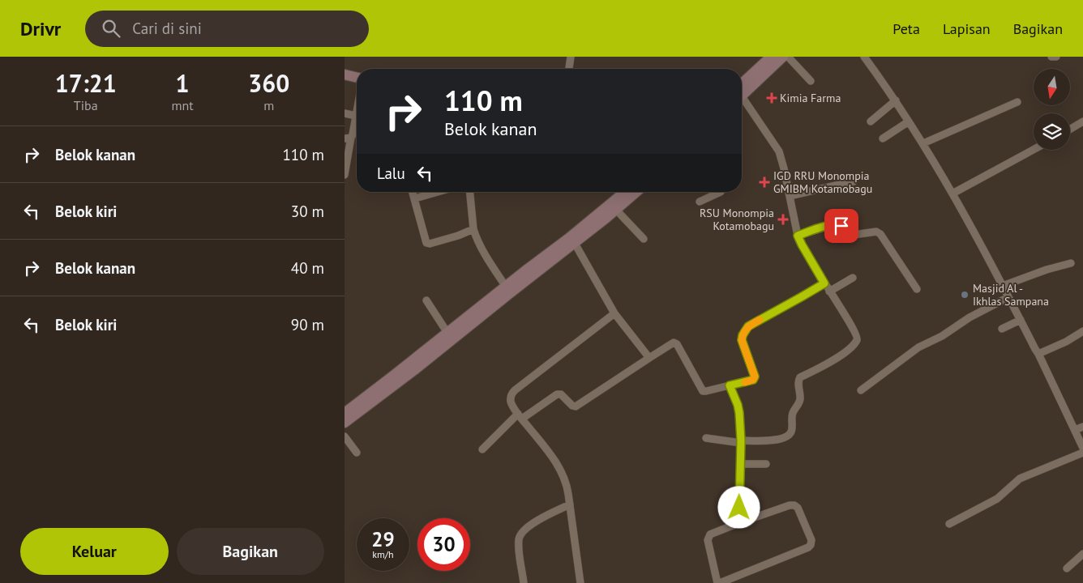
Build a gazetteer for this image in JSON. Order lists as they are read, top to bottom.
{
  "places": {
    "health": ["Kimia Farma", "IGD RRU Monompia GMIBM Kotamobagu", "RSU Monompia Kotamobagu"],
    "other": ["Masjid Al - Ikhlas Sampana"]
  },
  "north": "bottom",
  "page": {
    "header": "Drivr",
    "search": "Cari di sini",
    "nav": ["Peta", "Lapisan", "Bagikan"],
    "eta": [
      "17:21",
      "Tiba",
      "1",
      "mnt",
      "360",
      "m"
    ],
    "turn": ["110 m", "Belok kanan"],
    "list": [
      {
        "name": "Belok kanan",
        "value": "110 m"
      },
      {
        "name": "Belok kiri",
        "value": "30 m"
      },
      {
        "name": "Belok kanan",
        "value": "40 m"
      },
      {
        "name": "Belok kiri",
        "value": "90 m"
      }
    ],
    "then": "Lalu",
    "speed": "29 km/h",
    "limit": "30",
    "buttons": ["Keluar", "Bagikan"]
  }
}
